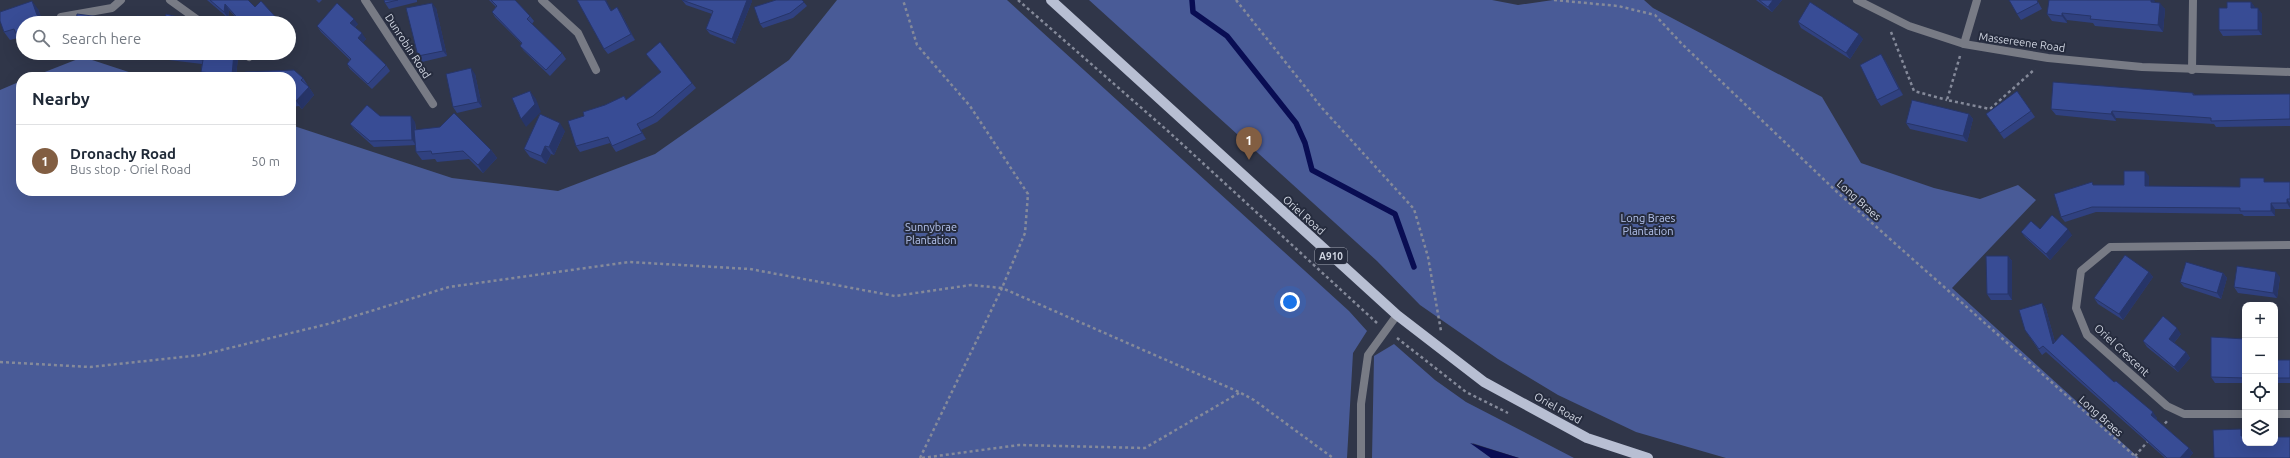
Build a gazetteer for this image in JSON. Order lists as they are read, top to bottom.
{
  "streets": {
    "main road": ["Oriel Road", "A910"],
    "street": ["Massereene Road", "Dunrobin Road", "Oriel Crescent"],
    "path": ["Long Braes"]
  },
  "parks": ["Long Braes Plantation", "Sunnybrae Plantation"],
  "page": {
    "search": "Search here",
    "heading": "Nearby",
    "list": [
      {
        "mark": "1",
        "name": "Dronachy Road",
        "note": "Bus stop · Oriel Road",
        "value": "50 m"
      }
    ],
    "pins": "1",
    "map_buttons": ["+", "−"]
  }
}
